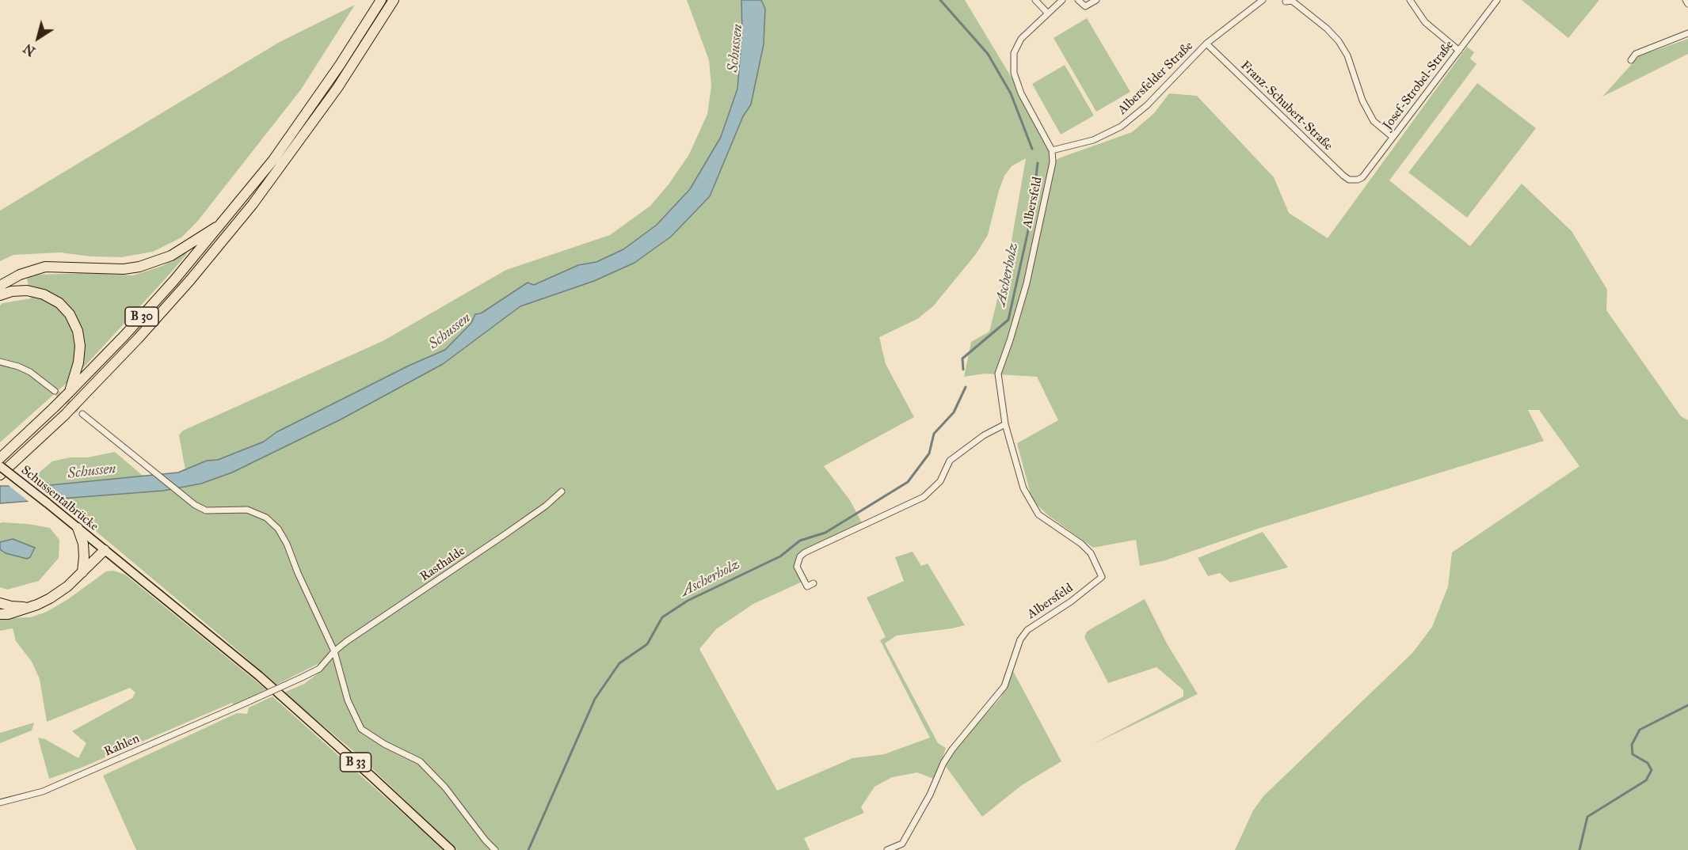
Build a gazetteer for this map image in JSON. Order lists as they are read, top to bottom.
{
  "streets": {
    "highway": ["B 30"],
    "main road": ["Schussentalbrücke", "B 33"],
    "street": [
      "Albersfelder Straße",
      "Josef-Strobel-Straße",
      "Franz-Schubert-Straße",
      "Albersfeld",
      "Rasthalde",
      "Rahlen"
    ]
  },
  "crossings": [
    ["Albersfelder Straße", "Franz-Schubert-Straße"],
    ["Albersfelder Straße", "Albersfeld"],
    ["Josef-Strobel-Straße", "Franz-Schubert-Straße"],
    ["Schussentalbrücke", "B 33"],
    ["Rasthalde", "Rahlen"]
  ],
  "water": ["Schussen", "Ascherholz"],
  "north": "bottom left"
}
